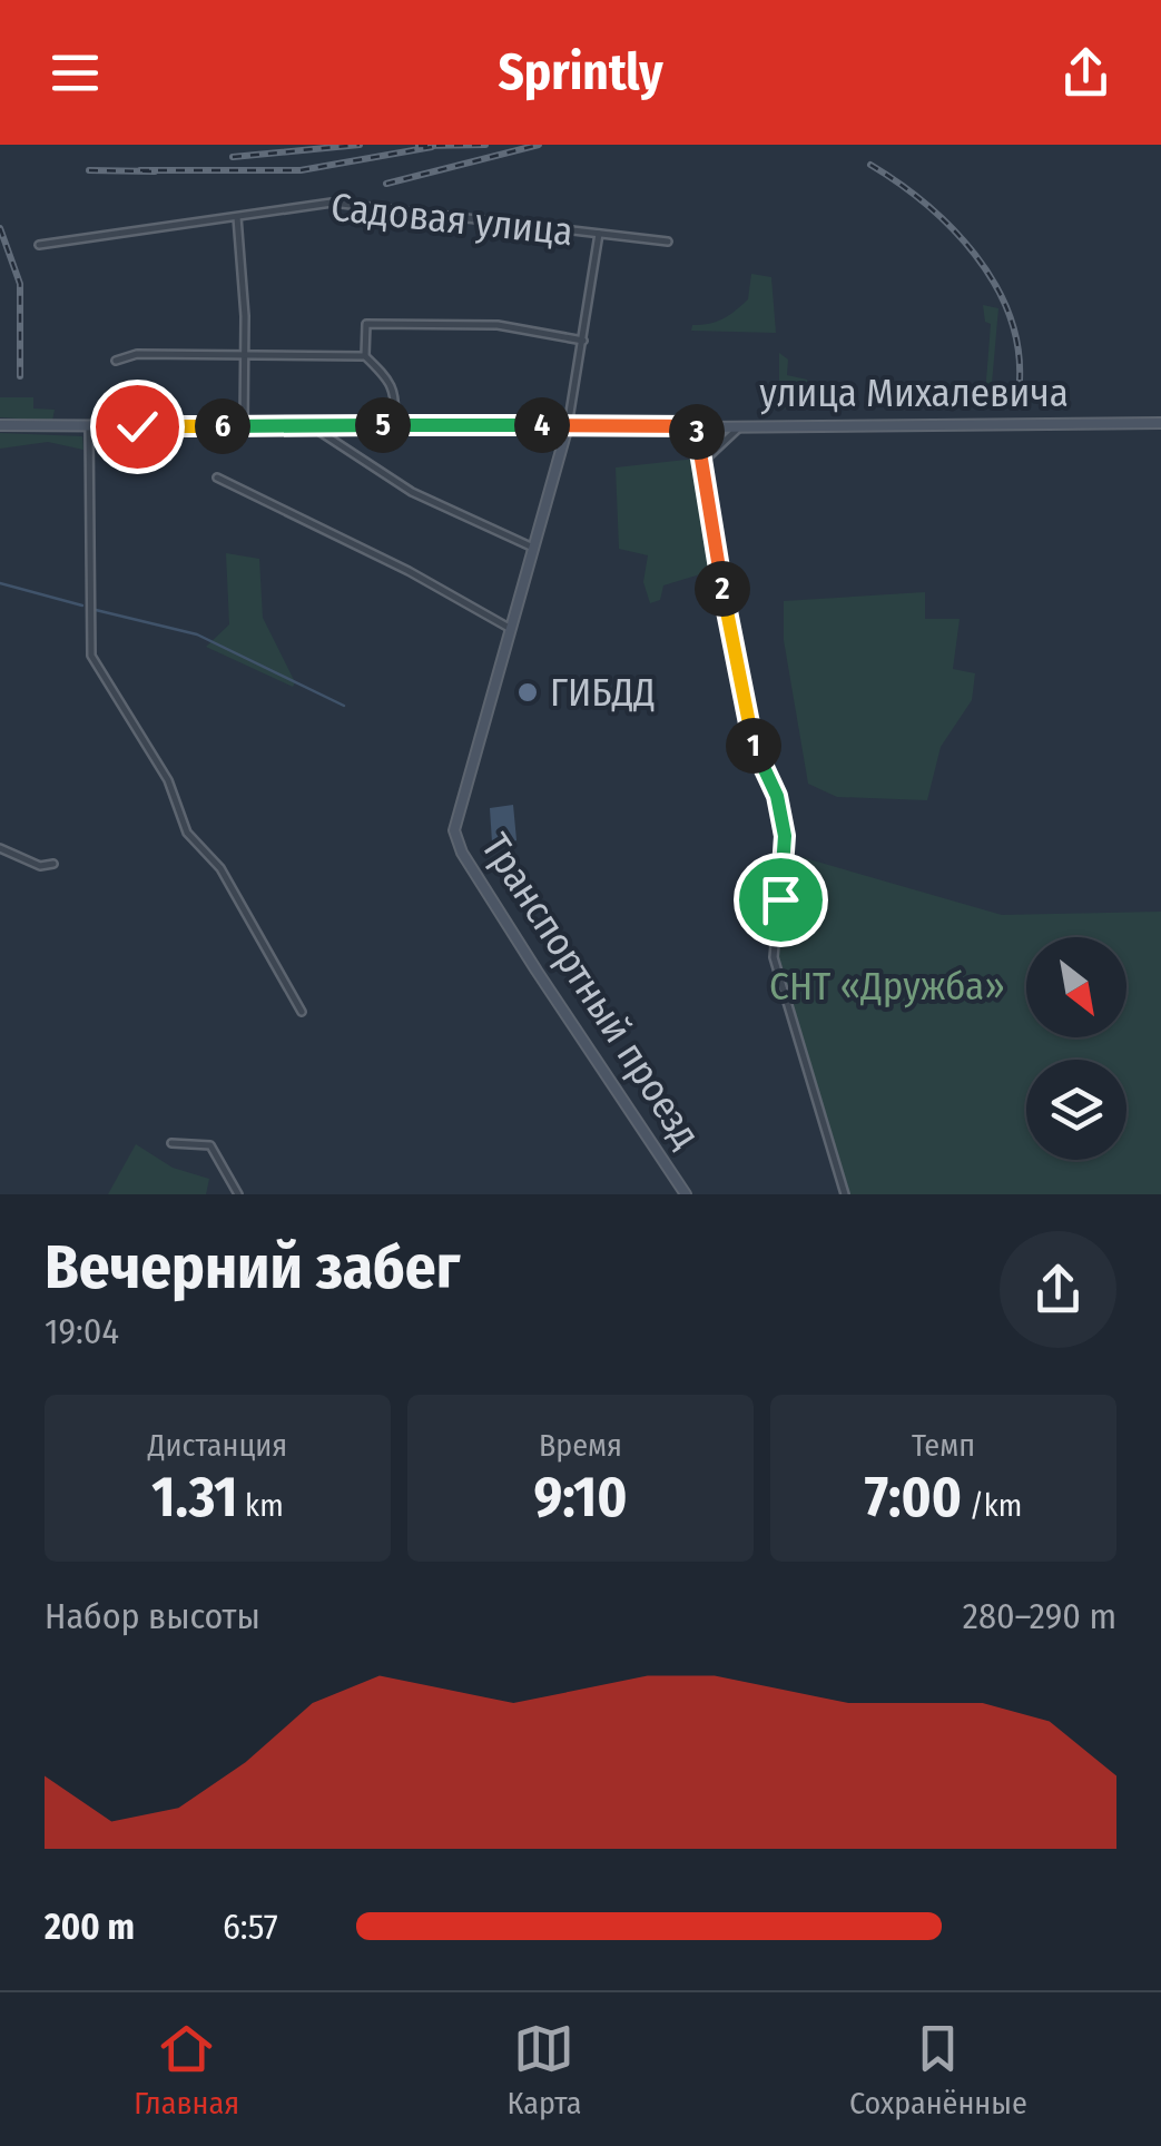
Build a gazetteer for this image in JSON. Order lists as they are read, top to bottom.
{
  "streets": {
    "main road": ["улица Михалевича", "Транспортный проезд"],
    "street": ["Садовая улица"]
  },
  "crossings": [
    ["Садовая улица", "Транспортный проезд"],
    ["улица Михалевича", "Транспортный проезд"]
  ],
  "parks": ["СНТ «Дружба»"],
  "places": ["ГИБДД"],
  "north": "bottom right",
  "page": {
    "header": "Sprintly",
    "pins": [
      "4",
      "5",
      "6",
      "3",
      "2",
      "1"
    ],
    "heading": ["Вечерний забег", "19:04"],
    "stats": [
      ["Дистанция", "1.31 km"],
      ["Время", "9:10"],
      ["Темп", "7:00 /km"]
    ],
    "chart": ["Набор высоты", "280–290 m"],
    "list": [
      {
        "name": "200 m",
        "note": "6:57"
      }
    ],
    "tabs": ["Главная", "Карта", "Сохранённые"]
  }
}
